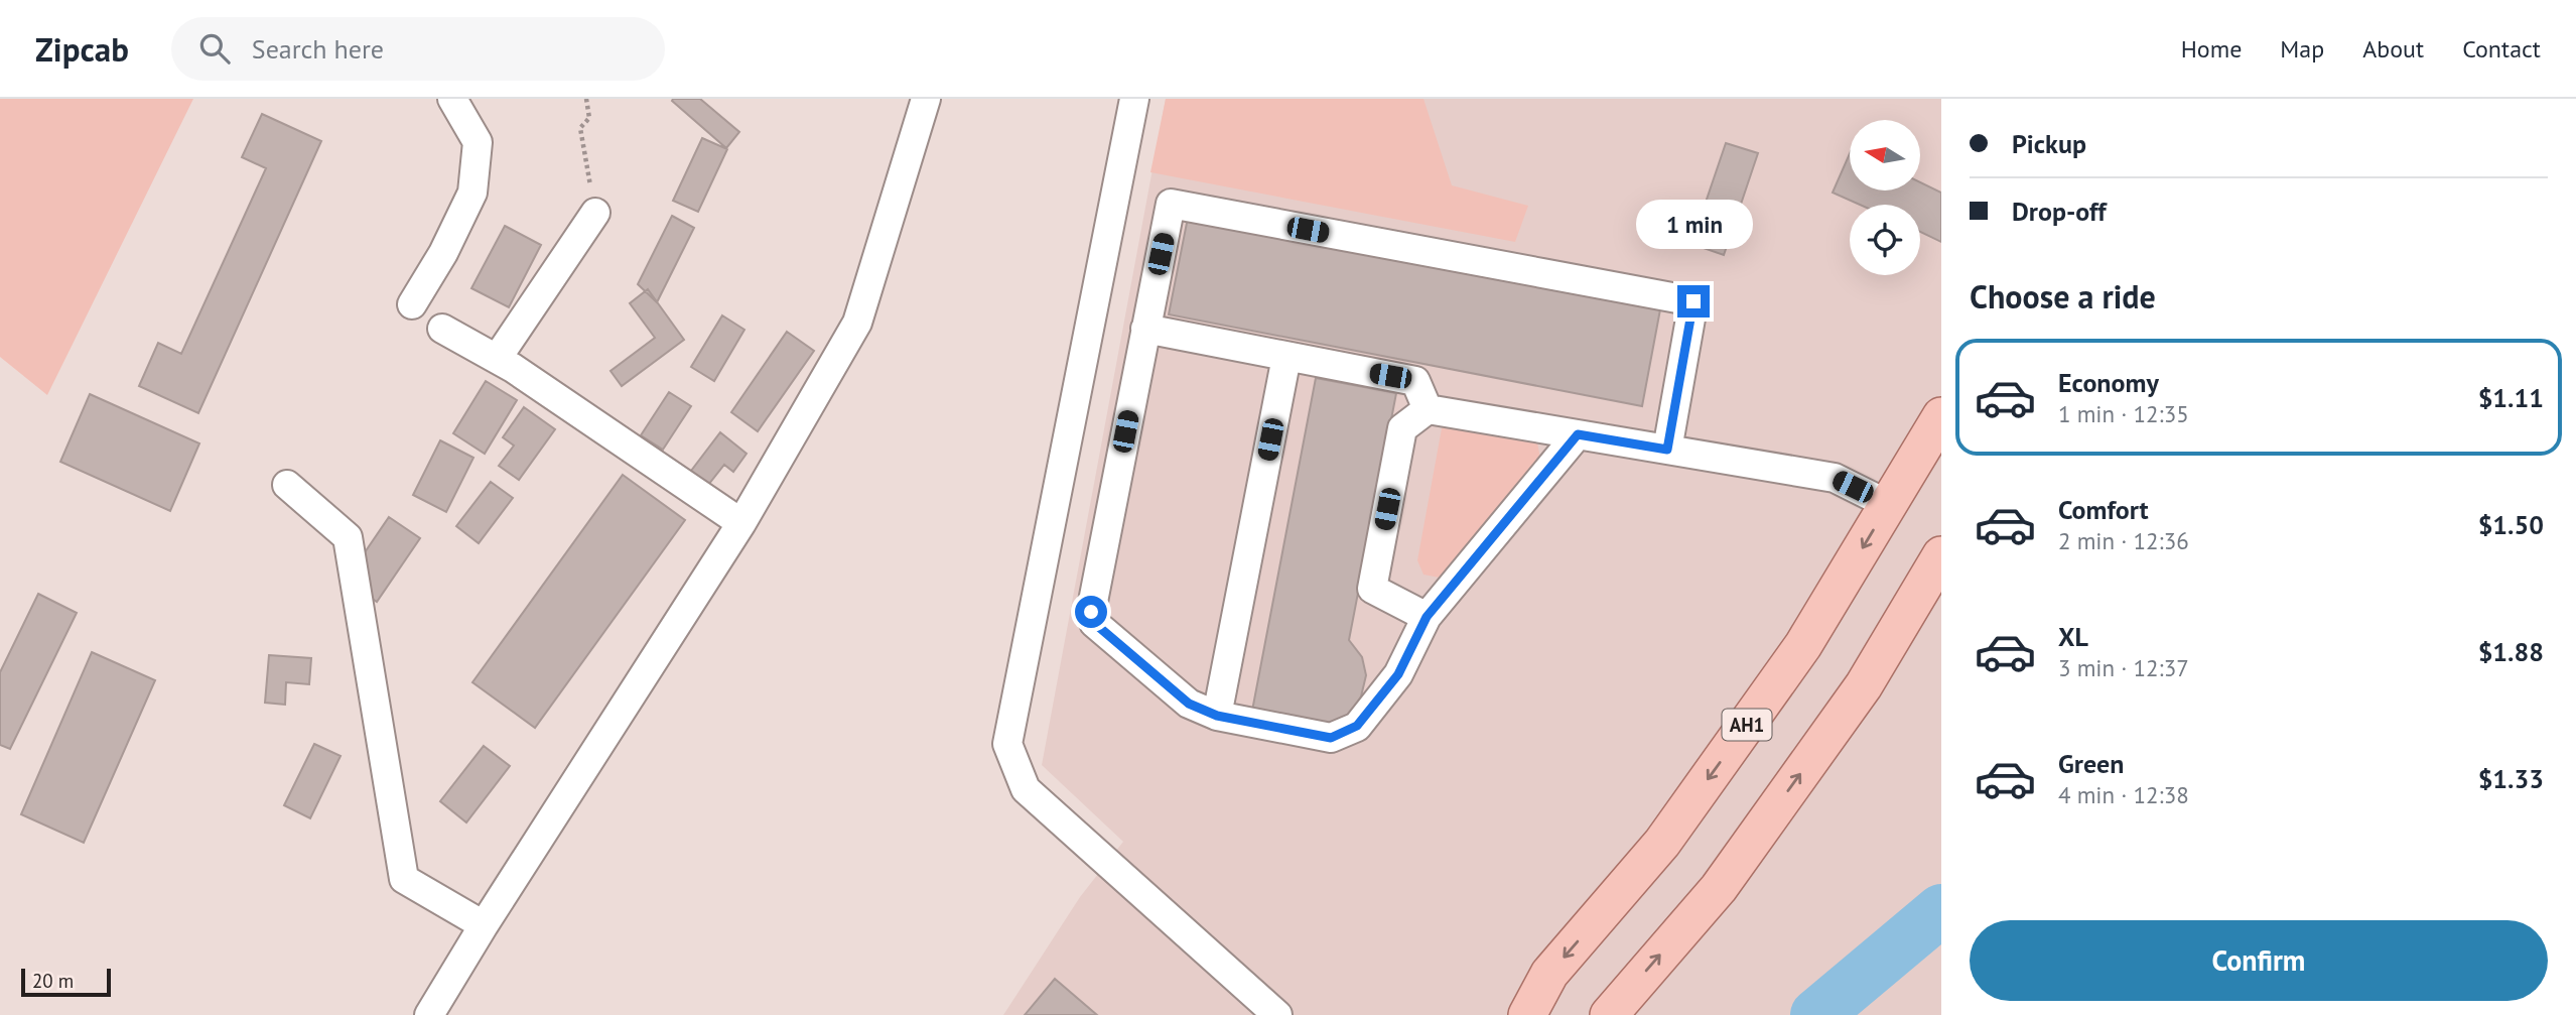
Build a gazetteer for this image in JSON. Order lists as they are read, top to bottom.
{
  "streets": {
    "main road": ["AH1"]
  },
  "scale_bar": "20 m",
  "north": "left",
  "page": {
    "header": "Zipcab",
    "search": "Search here",
    "nav": [
      "Home",
      "Map",
      "About",
      "Contact"
    ],
    "banner": ["Pickup", "Drop-off"],
    "bubble": "1 min",
    "heading": "Choose a ride",
    "list": [
      {
        "name": "Economy",
        "note": "1 min · 12:35",
        "value": "$1.11"
      },
      {
        "name": "Comfort",
        "note": "2 min · 12:36",
        "value": "$1.50"
      },
      {
        "name": "XL",
        "note": "3 min · 12:37",
        "value": "$1.88"
      },
      {
        "name": "Green",
        "note": "4 min · 12:38",
        "value": "$1.33"
      }
    ],
    "buttons": "Confirm",
    "scale": "20 m"
  }
}
